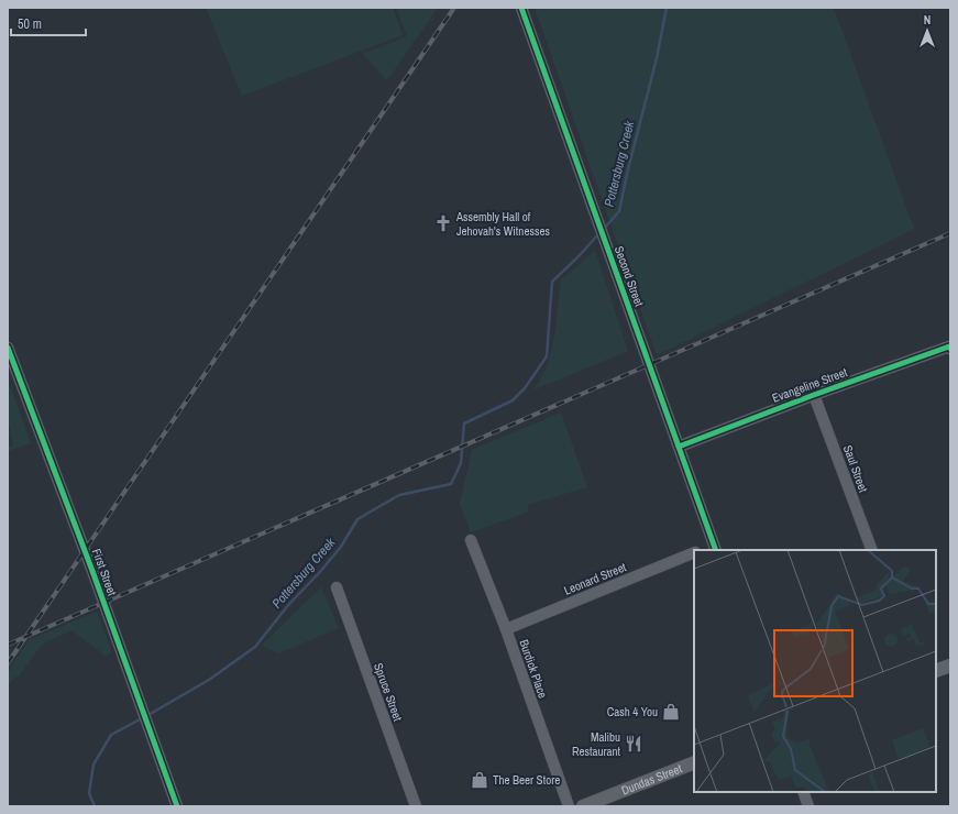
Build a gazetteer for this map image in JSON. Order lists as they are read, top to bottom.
{
  "streets": {
    "main road": ["Dundas Street"],
    "street": [
      "Second Street",
      "Evangeline Street",
      "Saul Street",
      "First Street",
      "Leonard Street",
      "Burdick Place",
      "Spruce Street"
    ]
  },
  "crossings": [
    ["Second Street", "Evangeline Street"],
    ["Second Street", "Leonard Street"],
    ["Evangeline Street", "Saul Street"],
    ["Leonard Street", "Burdick Place"]
  ],
  "water": ["Pottersburg Creek"],
  "places": {
    "church": ["Assembly Hall of Jehovah's Witnesses"],
    "shop": ["Cash 4 You", "The Beer Store"],
    "restaurant": ["Malibu Restaurant"]
  },
  "scale_bar": "50 m",
  "north": "top"
}
